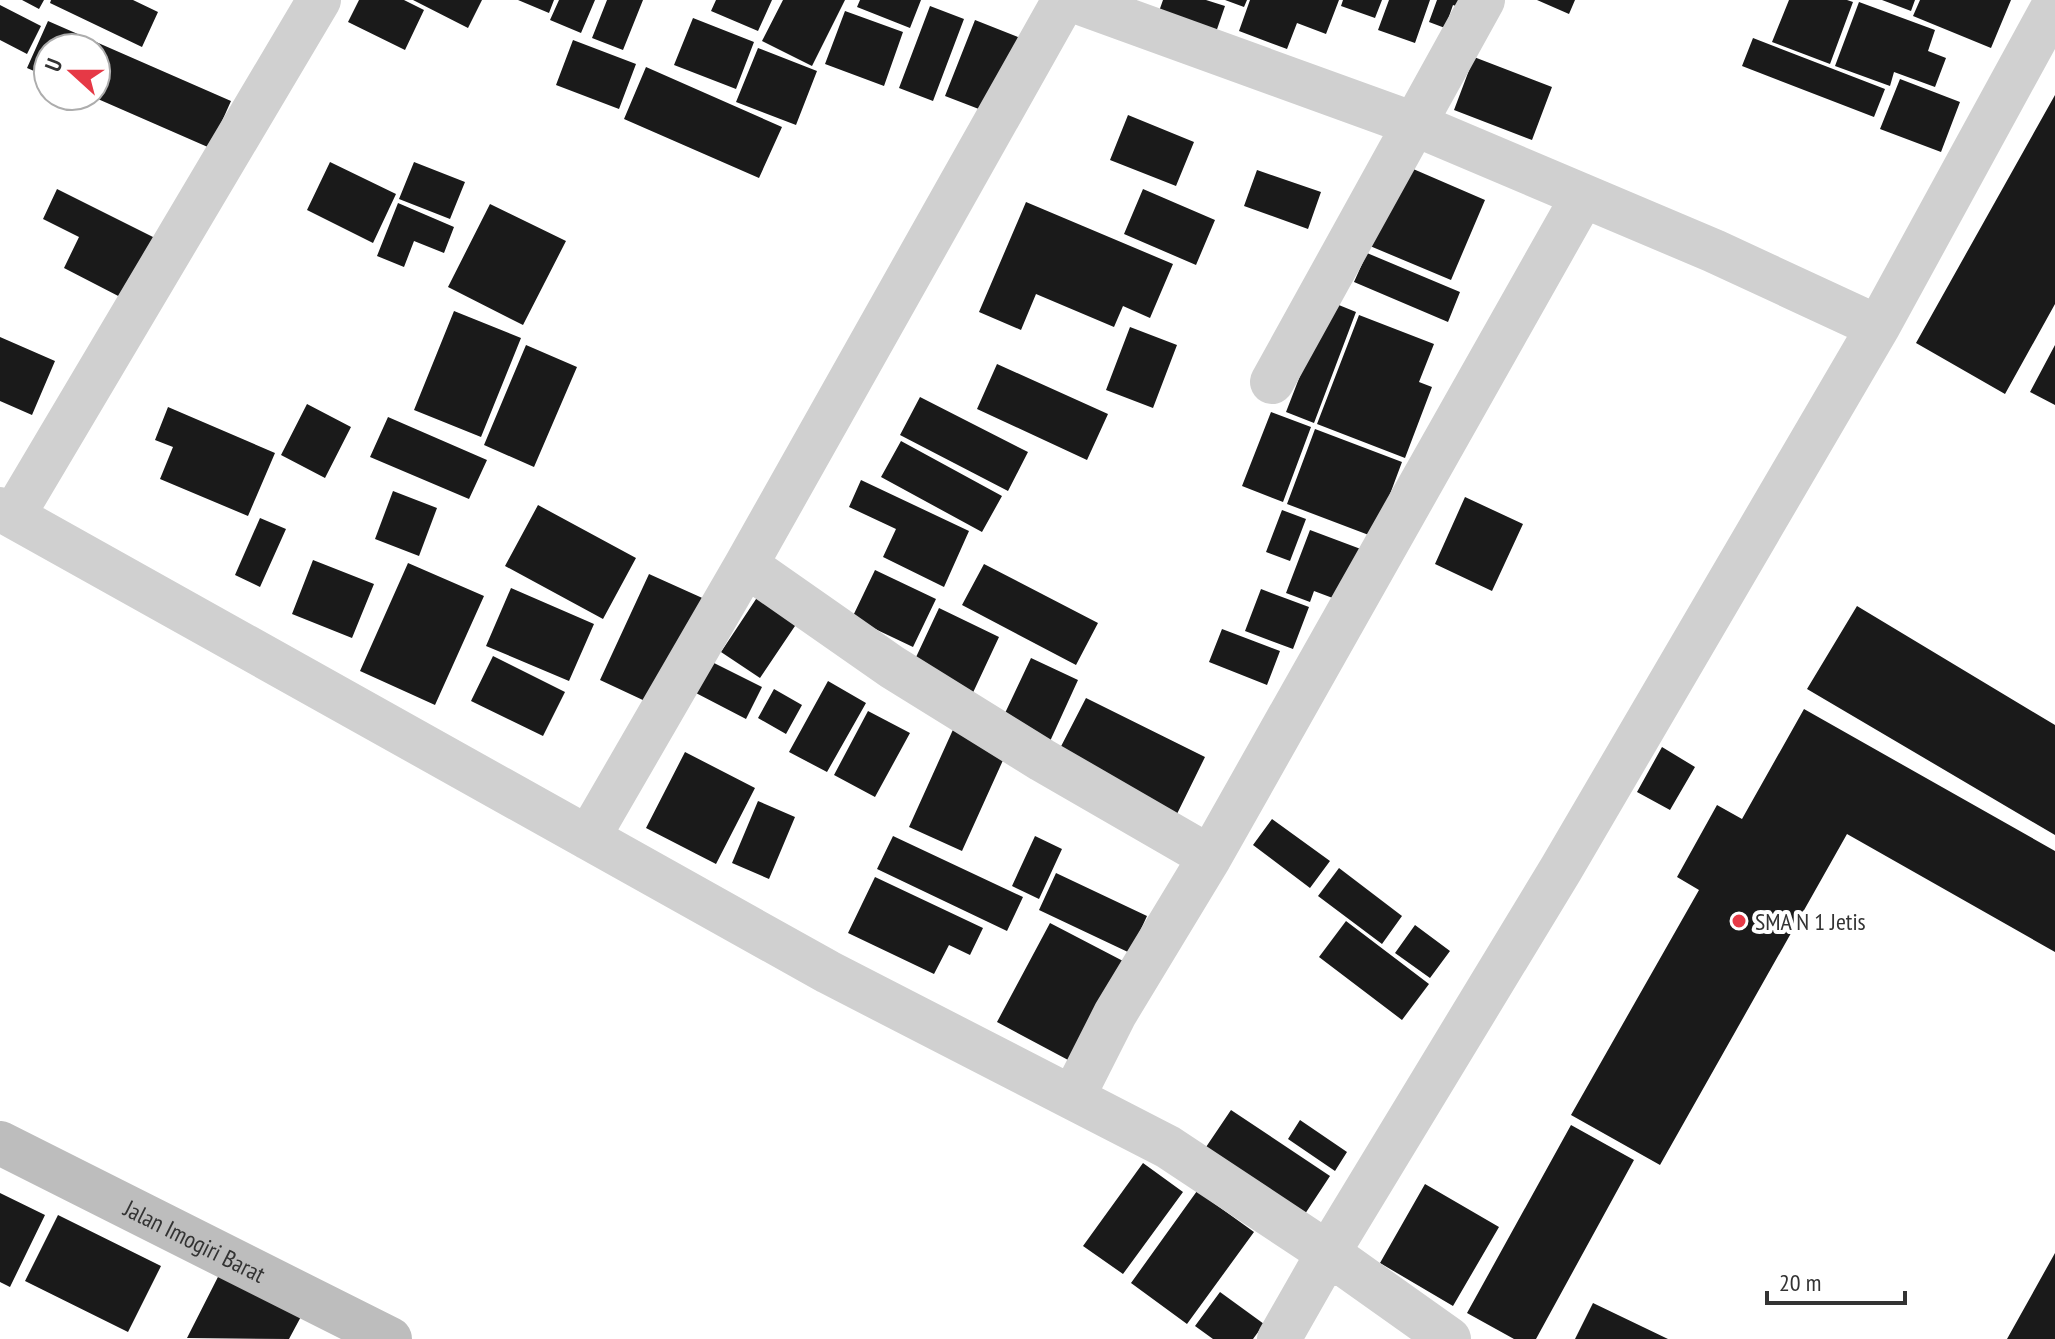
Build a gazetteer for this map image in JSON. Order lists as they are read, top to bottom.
{
  "streets": {
    "main road": ["Jalan Imogiri Barat"]
  },
  "places": ["SMA N 1 Jetis"],
  "scale_bar": "20 m",
  "north": "left"
}
